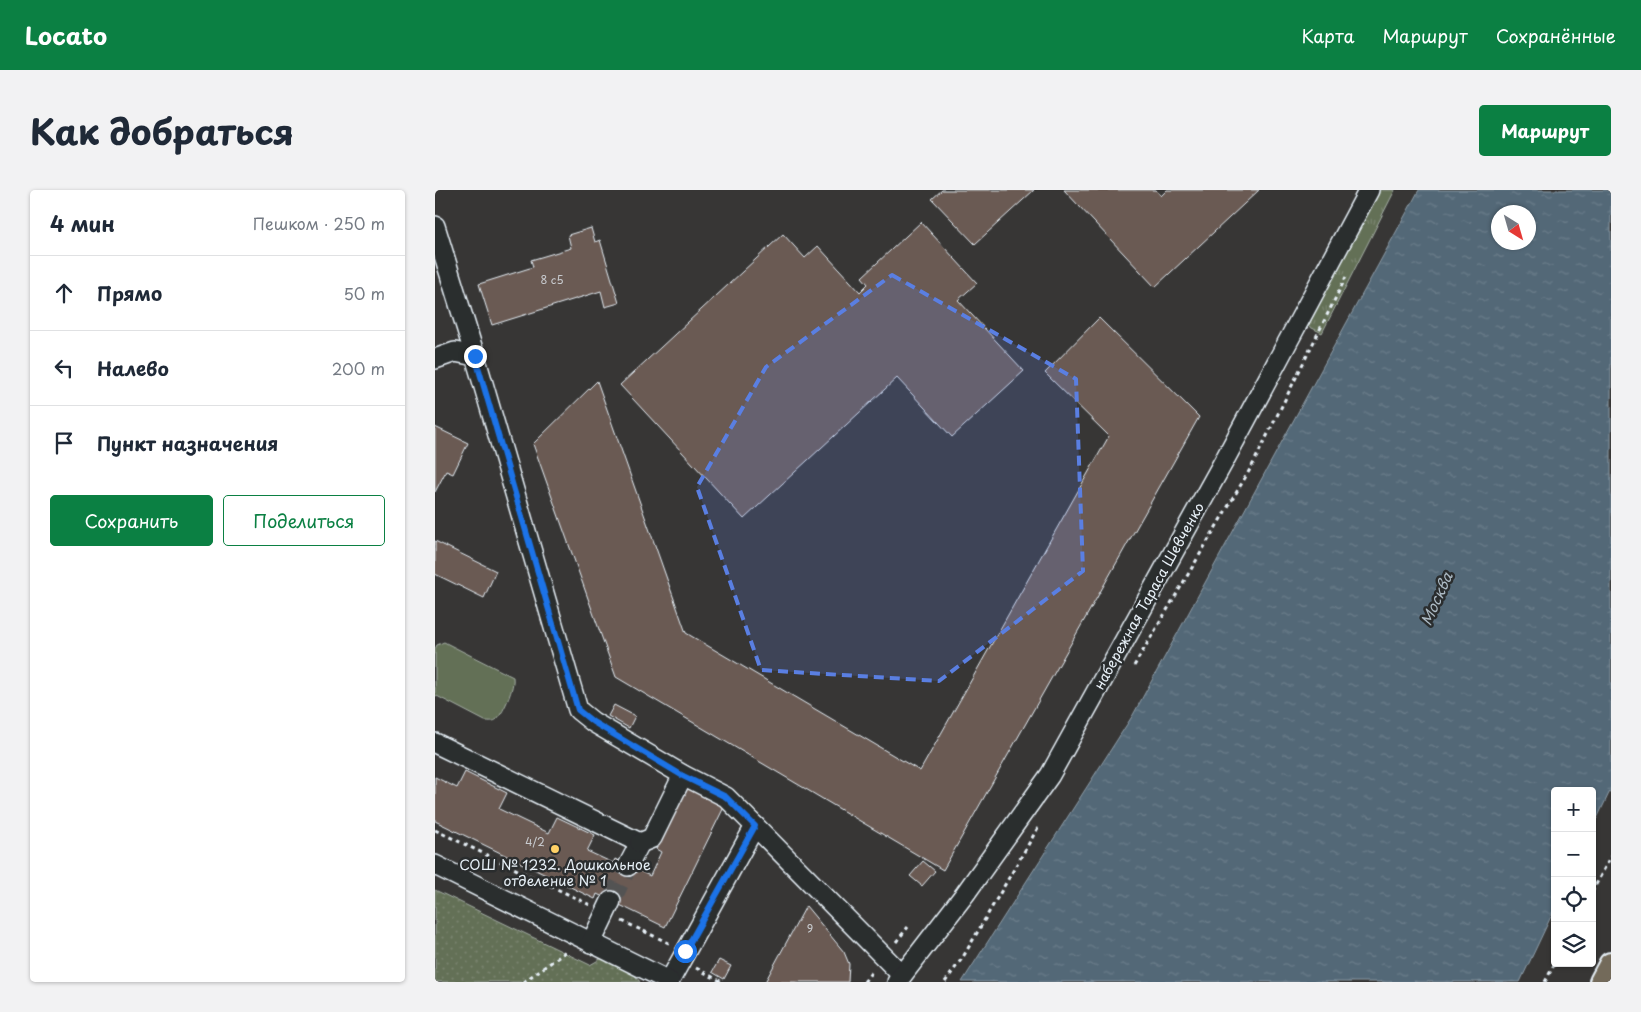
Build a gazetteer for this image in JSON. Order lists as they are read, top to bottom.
{
  "streets": {
    "street": ["набережная Тараса Шевченко"]
  },
  "water": ["Москва"],
  "places": ["СОШ № 1232. Дошкольное отделение № 1"],
  "house_numbers": ["8 с5", "4/2", "9"],
  "north": "bottom right",
  "page": {
    "header": "Locato",
    "nav": ["Карта", "Маршрут", "Сохранённые"],
    "title": "Как добраться",
    "buttons": [
      "Маршрут",
      ["Сохранить", "Поделиться"]
    ],
    "heading": ["4 мин", "Пешком · 250 m"],
    "list": [
      ["Прямо", "50 m"],
      ["Налево", "200 m"],
      "Пункт назначения"
    ],
    "map_buttons": ["+", "−"]
  }
}
